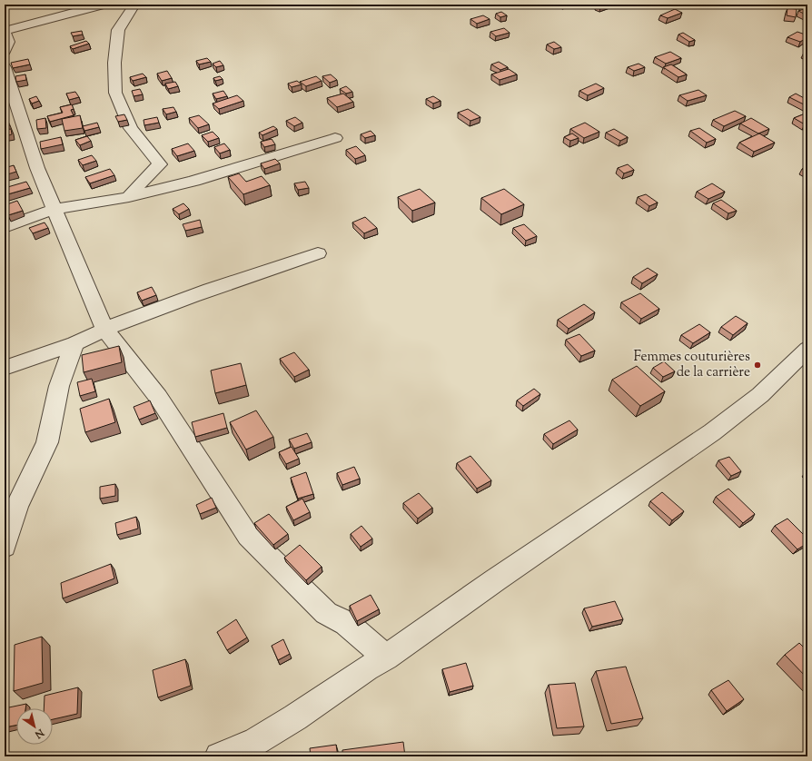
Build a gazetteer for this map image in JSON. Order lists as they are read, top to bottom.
{
  "places": ["Femmes couturières de la carrière"],
  "north": "bottom right"
}
